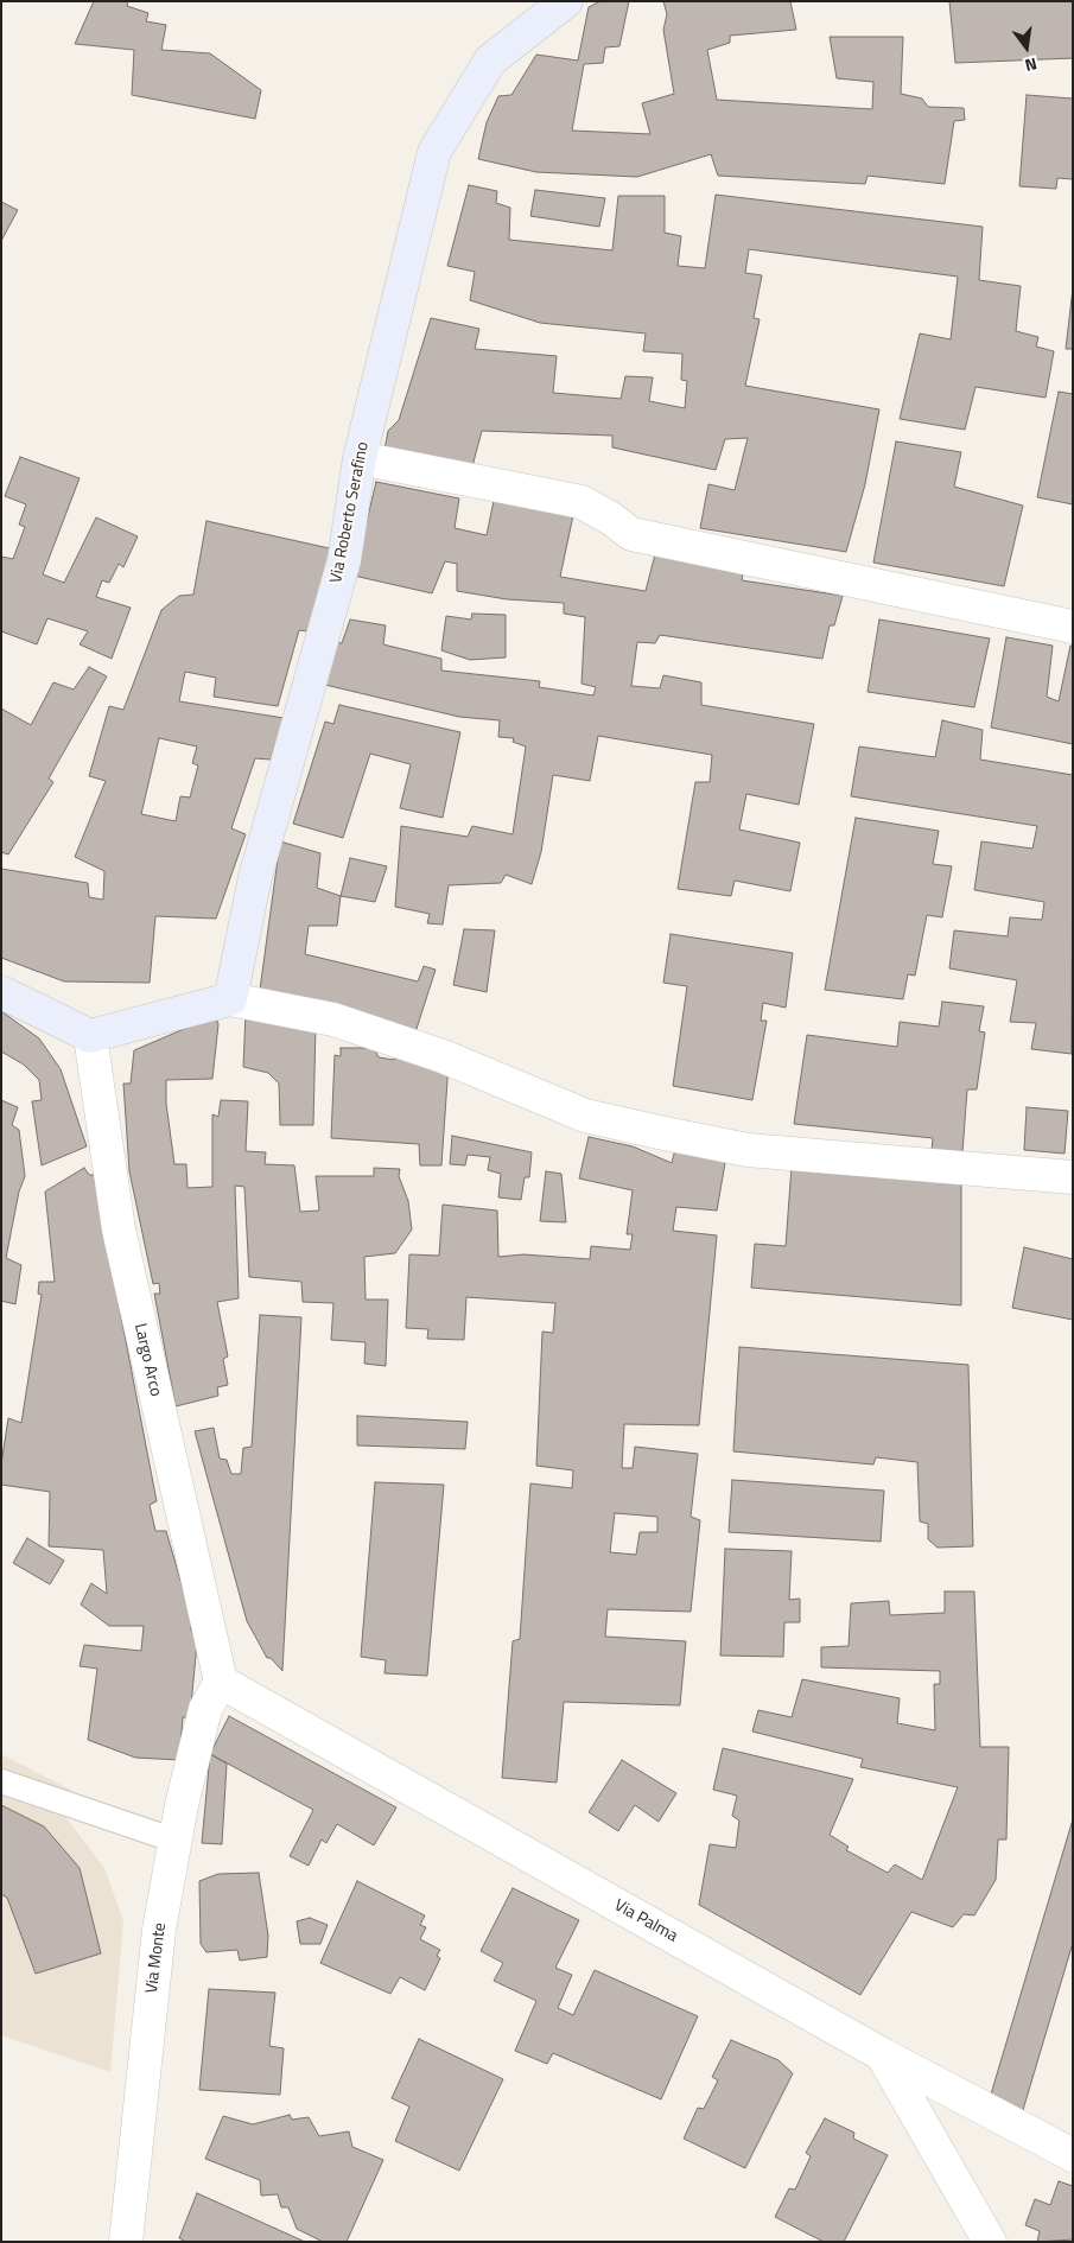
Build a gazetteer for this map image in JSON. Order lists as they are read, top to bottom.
{
  "streets": {
    "main road": ["Via Roberto Serafino"],
    "street": ["Largo Arco", "Via Palma", "Via Monte"]
  },
  "crossings": [
    ["Largo Arco", "Via Palma"],
    ["Largo Arco", "Via Monte"],
    ["Via Palma", "Via Monte"]
  ],
  "north": "bottom"
}
